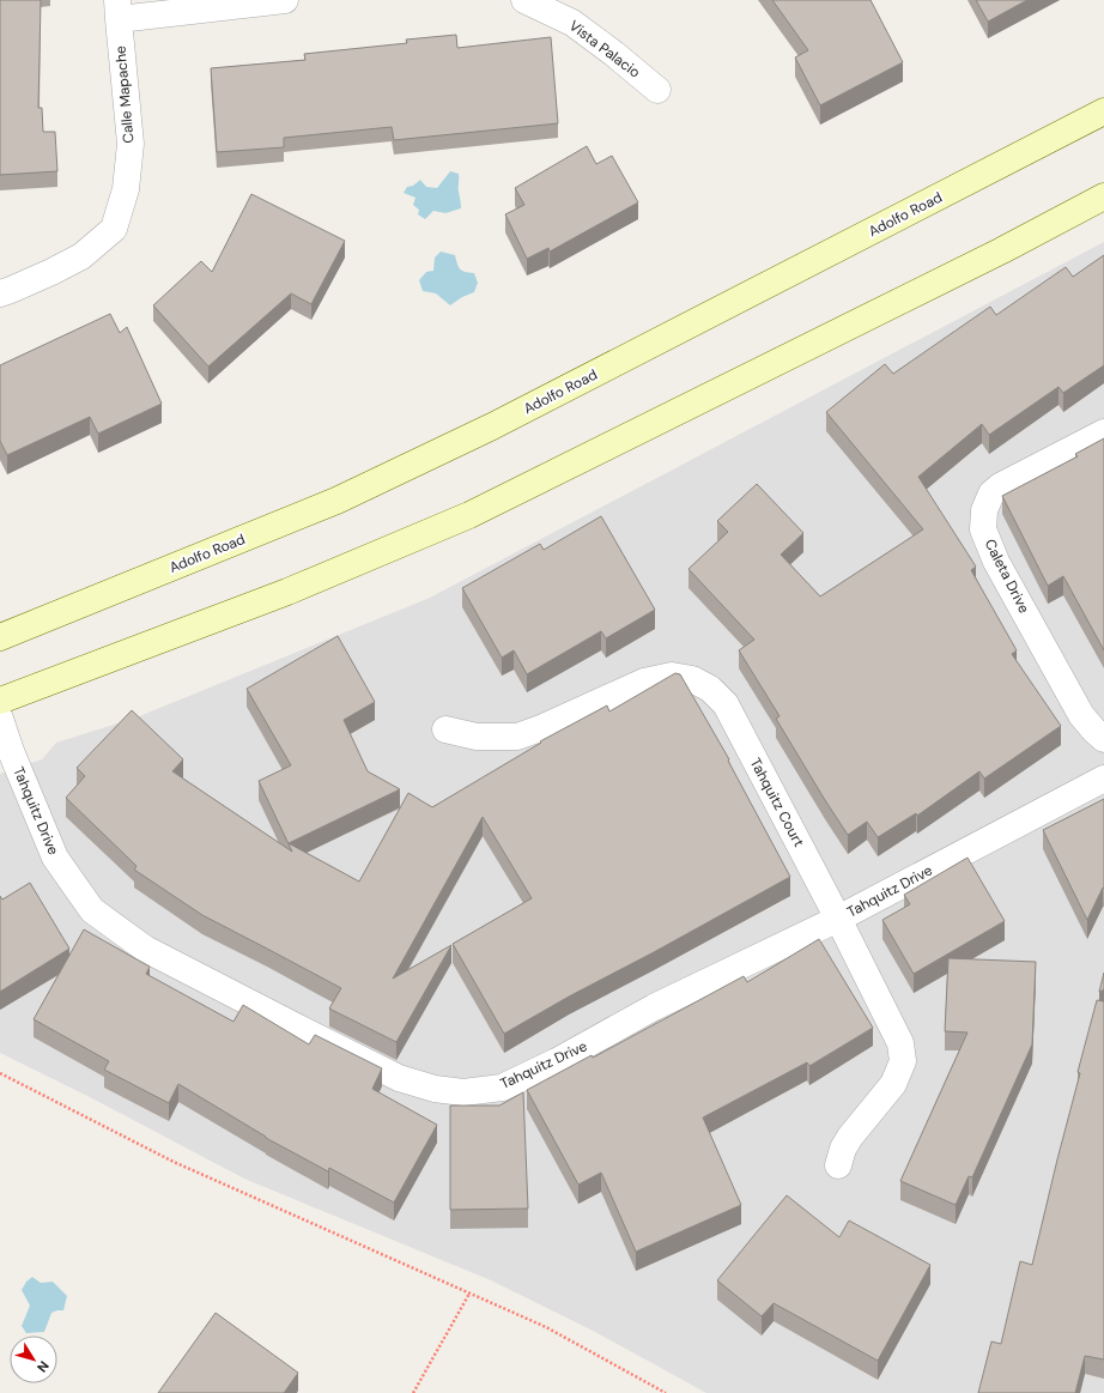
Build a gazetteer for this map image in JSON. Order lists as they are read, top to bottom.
{
  "streets": {
    "main road": ["Adolfo Road"],
    "street": [
      "Vista Palacio",
      "Calle Mapache",
      "Caleta Drive",
      "Tahquitz Court",
      "Tahquitz Drive"
    ]
  },
  "crossings": [
    ["Tahquitz Court", "Tahquitz Drive"]
  ],
  "north": "bottom right"
}
